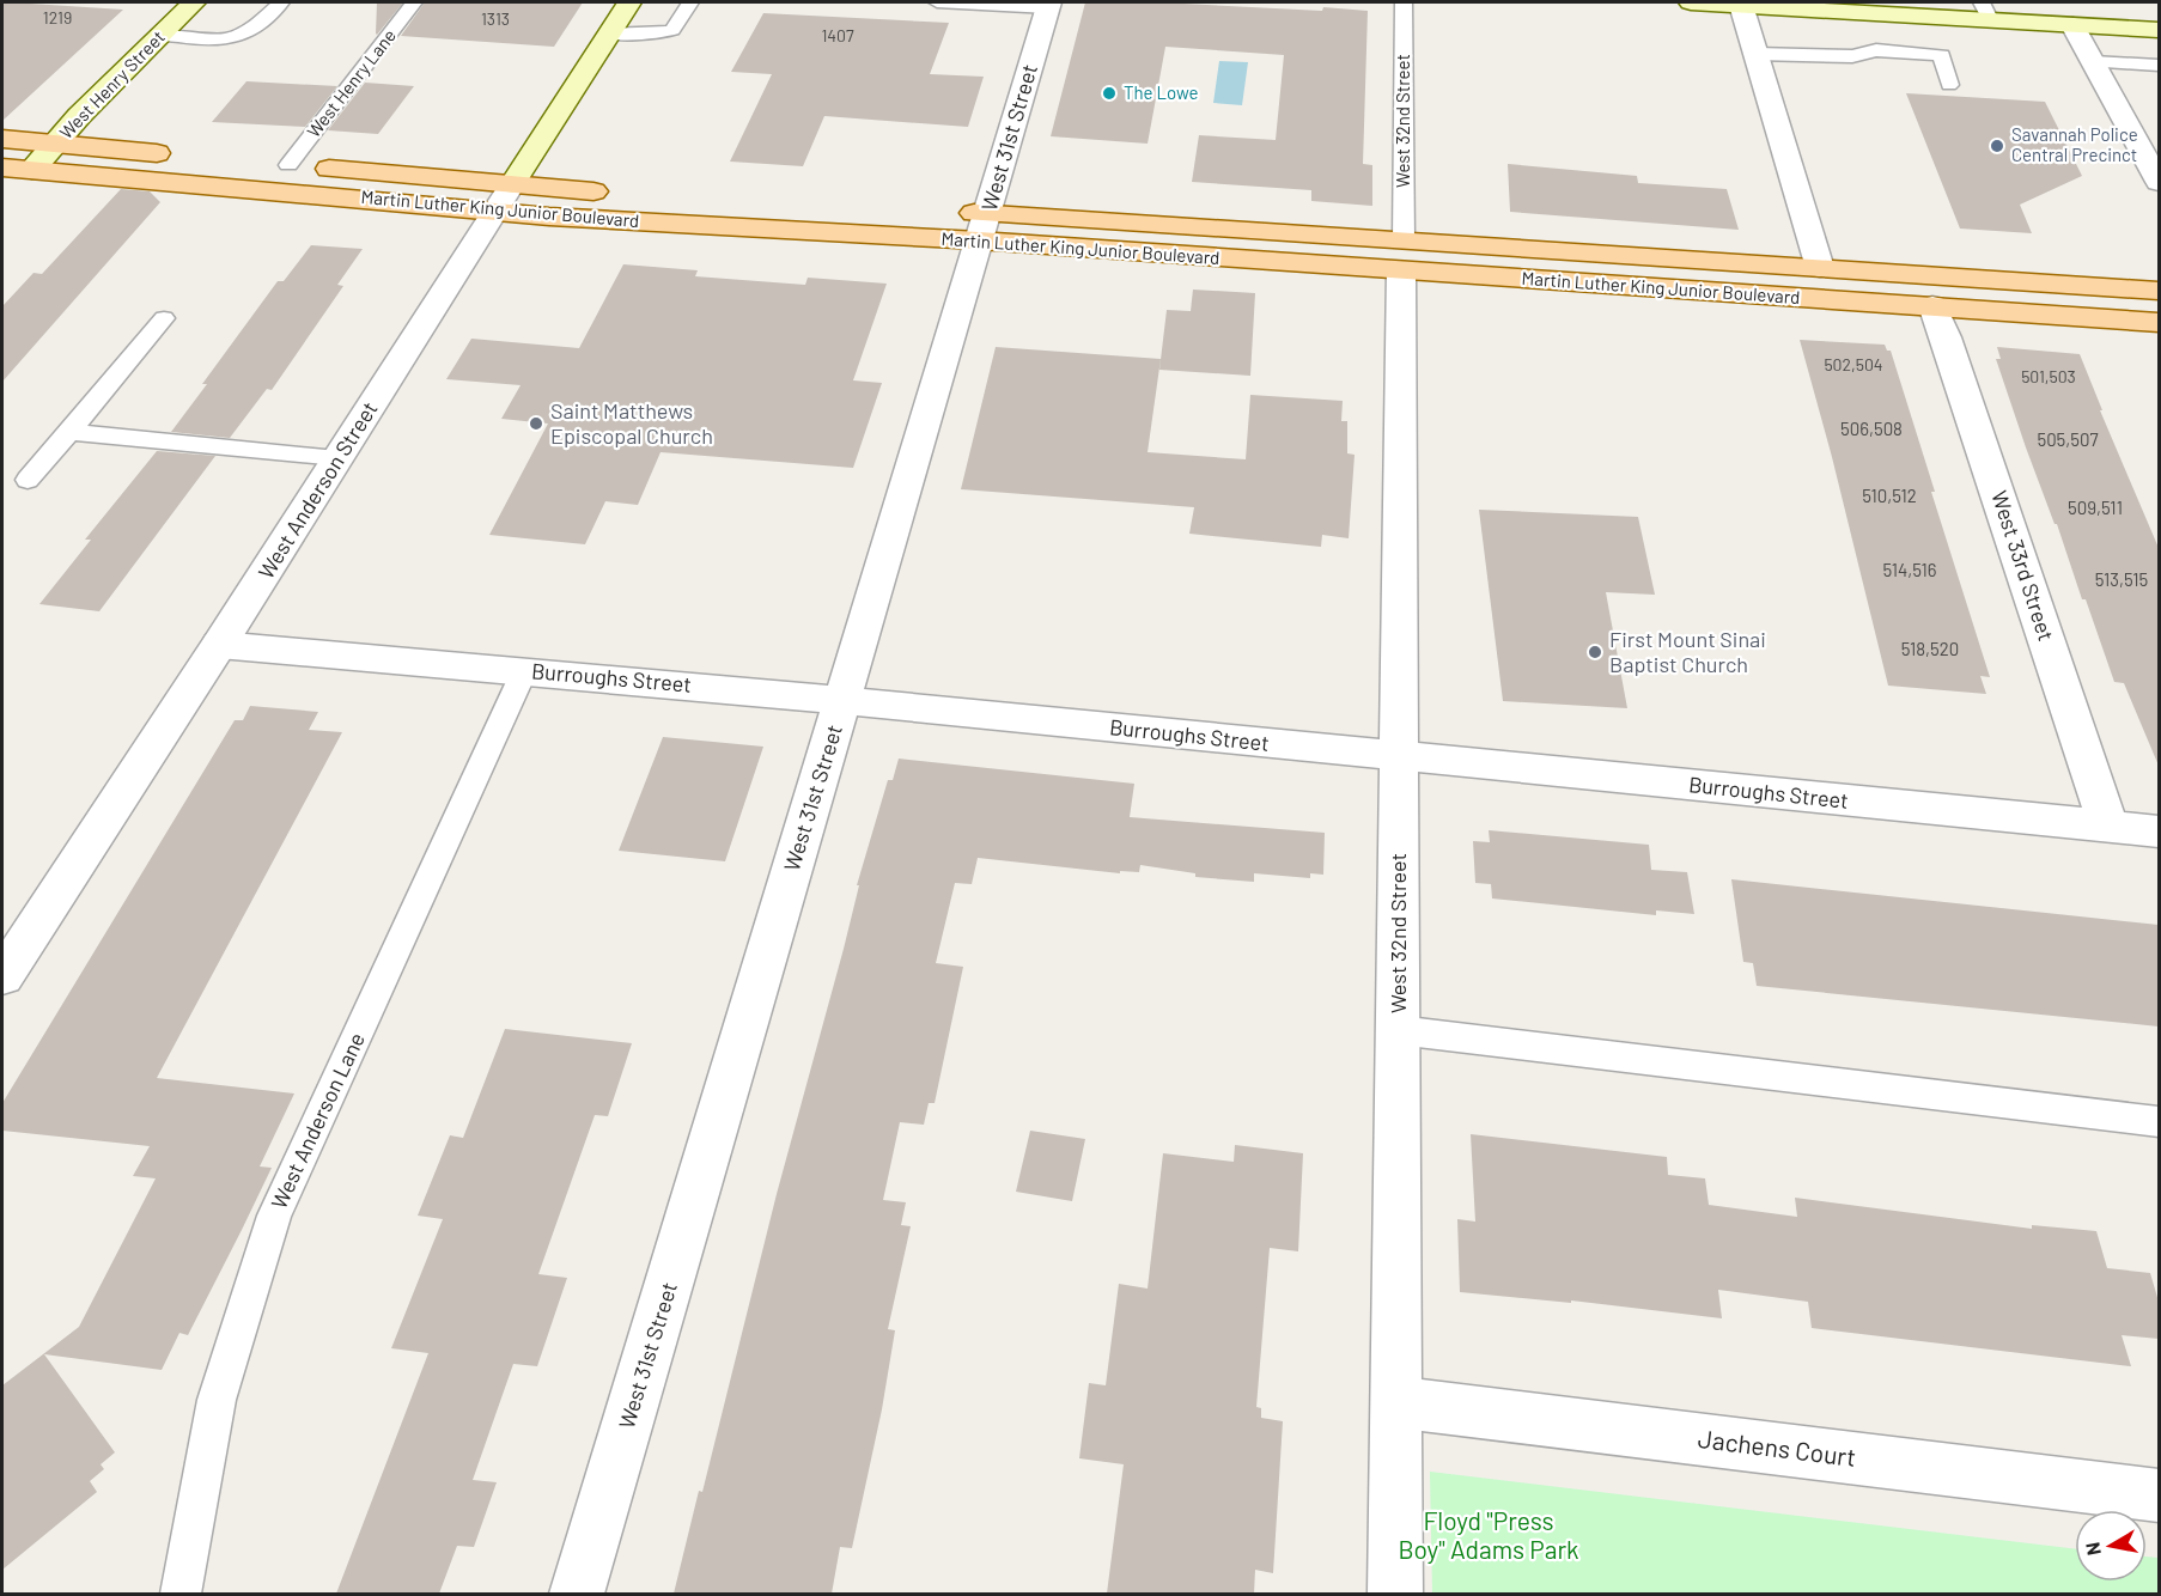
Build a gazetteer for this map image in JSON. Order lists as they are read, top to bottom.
{
  "streets": {
    "main road": ["West Henry Street", "Martin Luther King Junior Boulevard", "West Anderson Street"],
    "street": [
      "West 32nd Street",
      "West 31st Street",
      "West 33rd Street",
      "Burroughs Street",
      "Jachens Court"
    ],
    "lane": ["West Henry Lane", "West Anderson Lane"]
  },
  "crossings": [
    ["West Henry Lane", "Martin Luther King Junior Boulevard"],
    ["West Henry Street", "Martin Luther King Junior Boulevard"],
    ["West 32nd Street", "Martin Luther King Junior Boulevard"],
    ["West 32nd Street", "Burroughs Street"],
    ["West 32nd Street", "Jachens Court"],
    ["West 31st Street", "Martin Luther King Junior Boulevard"],
    ["West 31st Street", "Burroughs Street"],
    ["Martin Luther King Junior Boulevard", "West Anderson Street"],
    ["Martin Luther King Junior Boulevard", "West 33rd Street"],
    ["West Anderson Street", "Burroughs Street"],
    ["West 33rd Street", "Burroughs Street"],
    ["Burroughs Street", "West Anderson Lane"]
  ],
  "parks": ["Floyd \"Press Boy\" Adams Park"],
  "places": [
    "The Lowe",
    "Savannah Police Central Precinct",
    "Saint Matthews Episcopal Church",
    "First Mount Sinai Baptist Church"
  ],
  "house_numbers": [
    "1219",
    "1313",
    "1407",
    "502,504",
    "501,503",
    "506,508",
    "505,507",
    "510,512",
    "509,511",
    "514,516",
    "513,515",
    "518,520"
  ],
  "north": "left"
}
